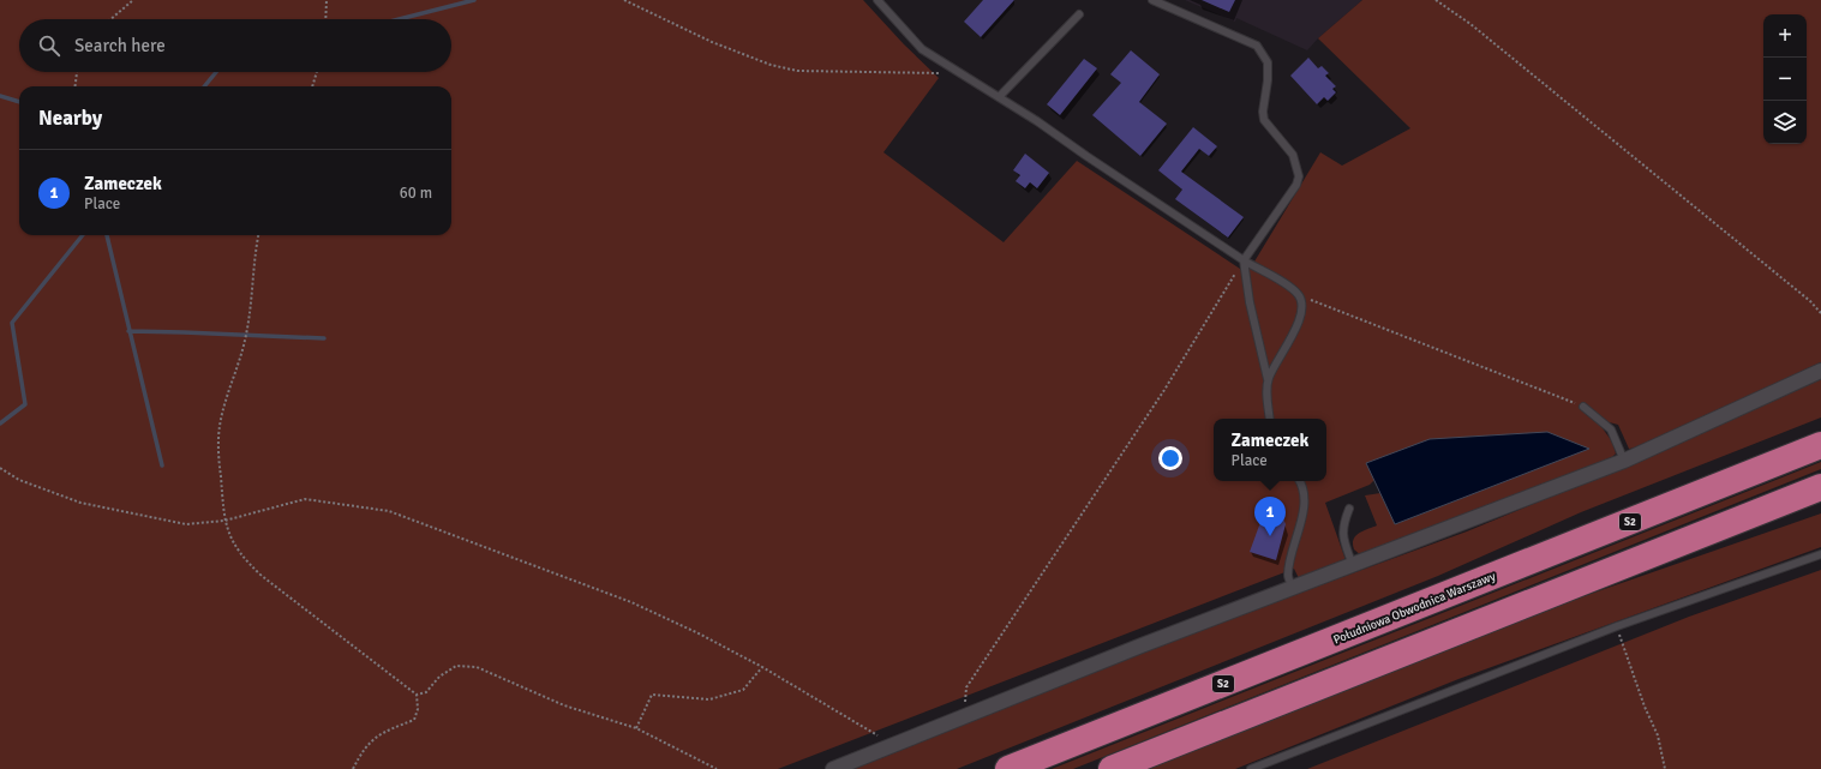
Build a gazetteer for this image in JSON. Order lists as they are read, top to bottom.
{
  "streets": {
    "highway": ["S2", "Południowa Obwodnica Warszawy"]
  },
  "page": {
    "map_buttons": ["+", "−"],
    "search": "Search here",
    "heading": "Nearby",
    "list": [
      {
        "mark": "1",
        "name": "Zameczek",
        "note": "Place",
        "value": "60 m"
      }
    ],
    "popup": ["Zameczek", "Place"],
    "pins": "1"
  }
}
